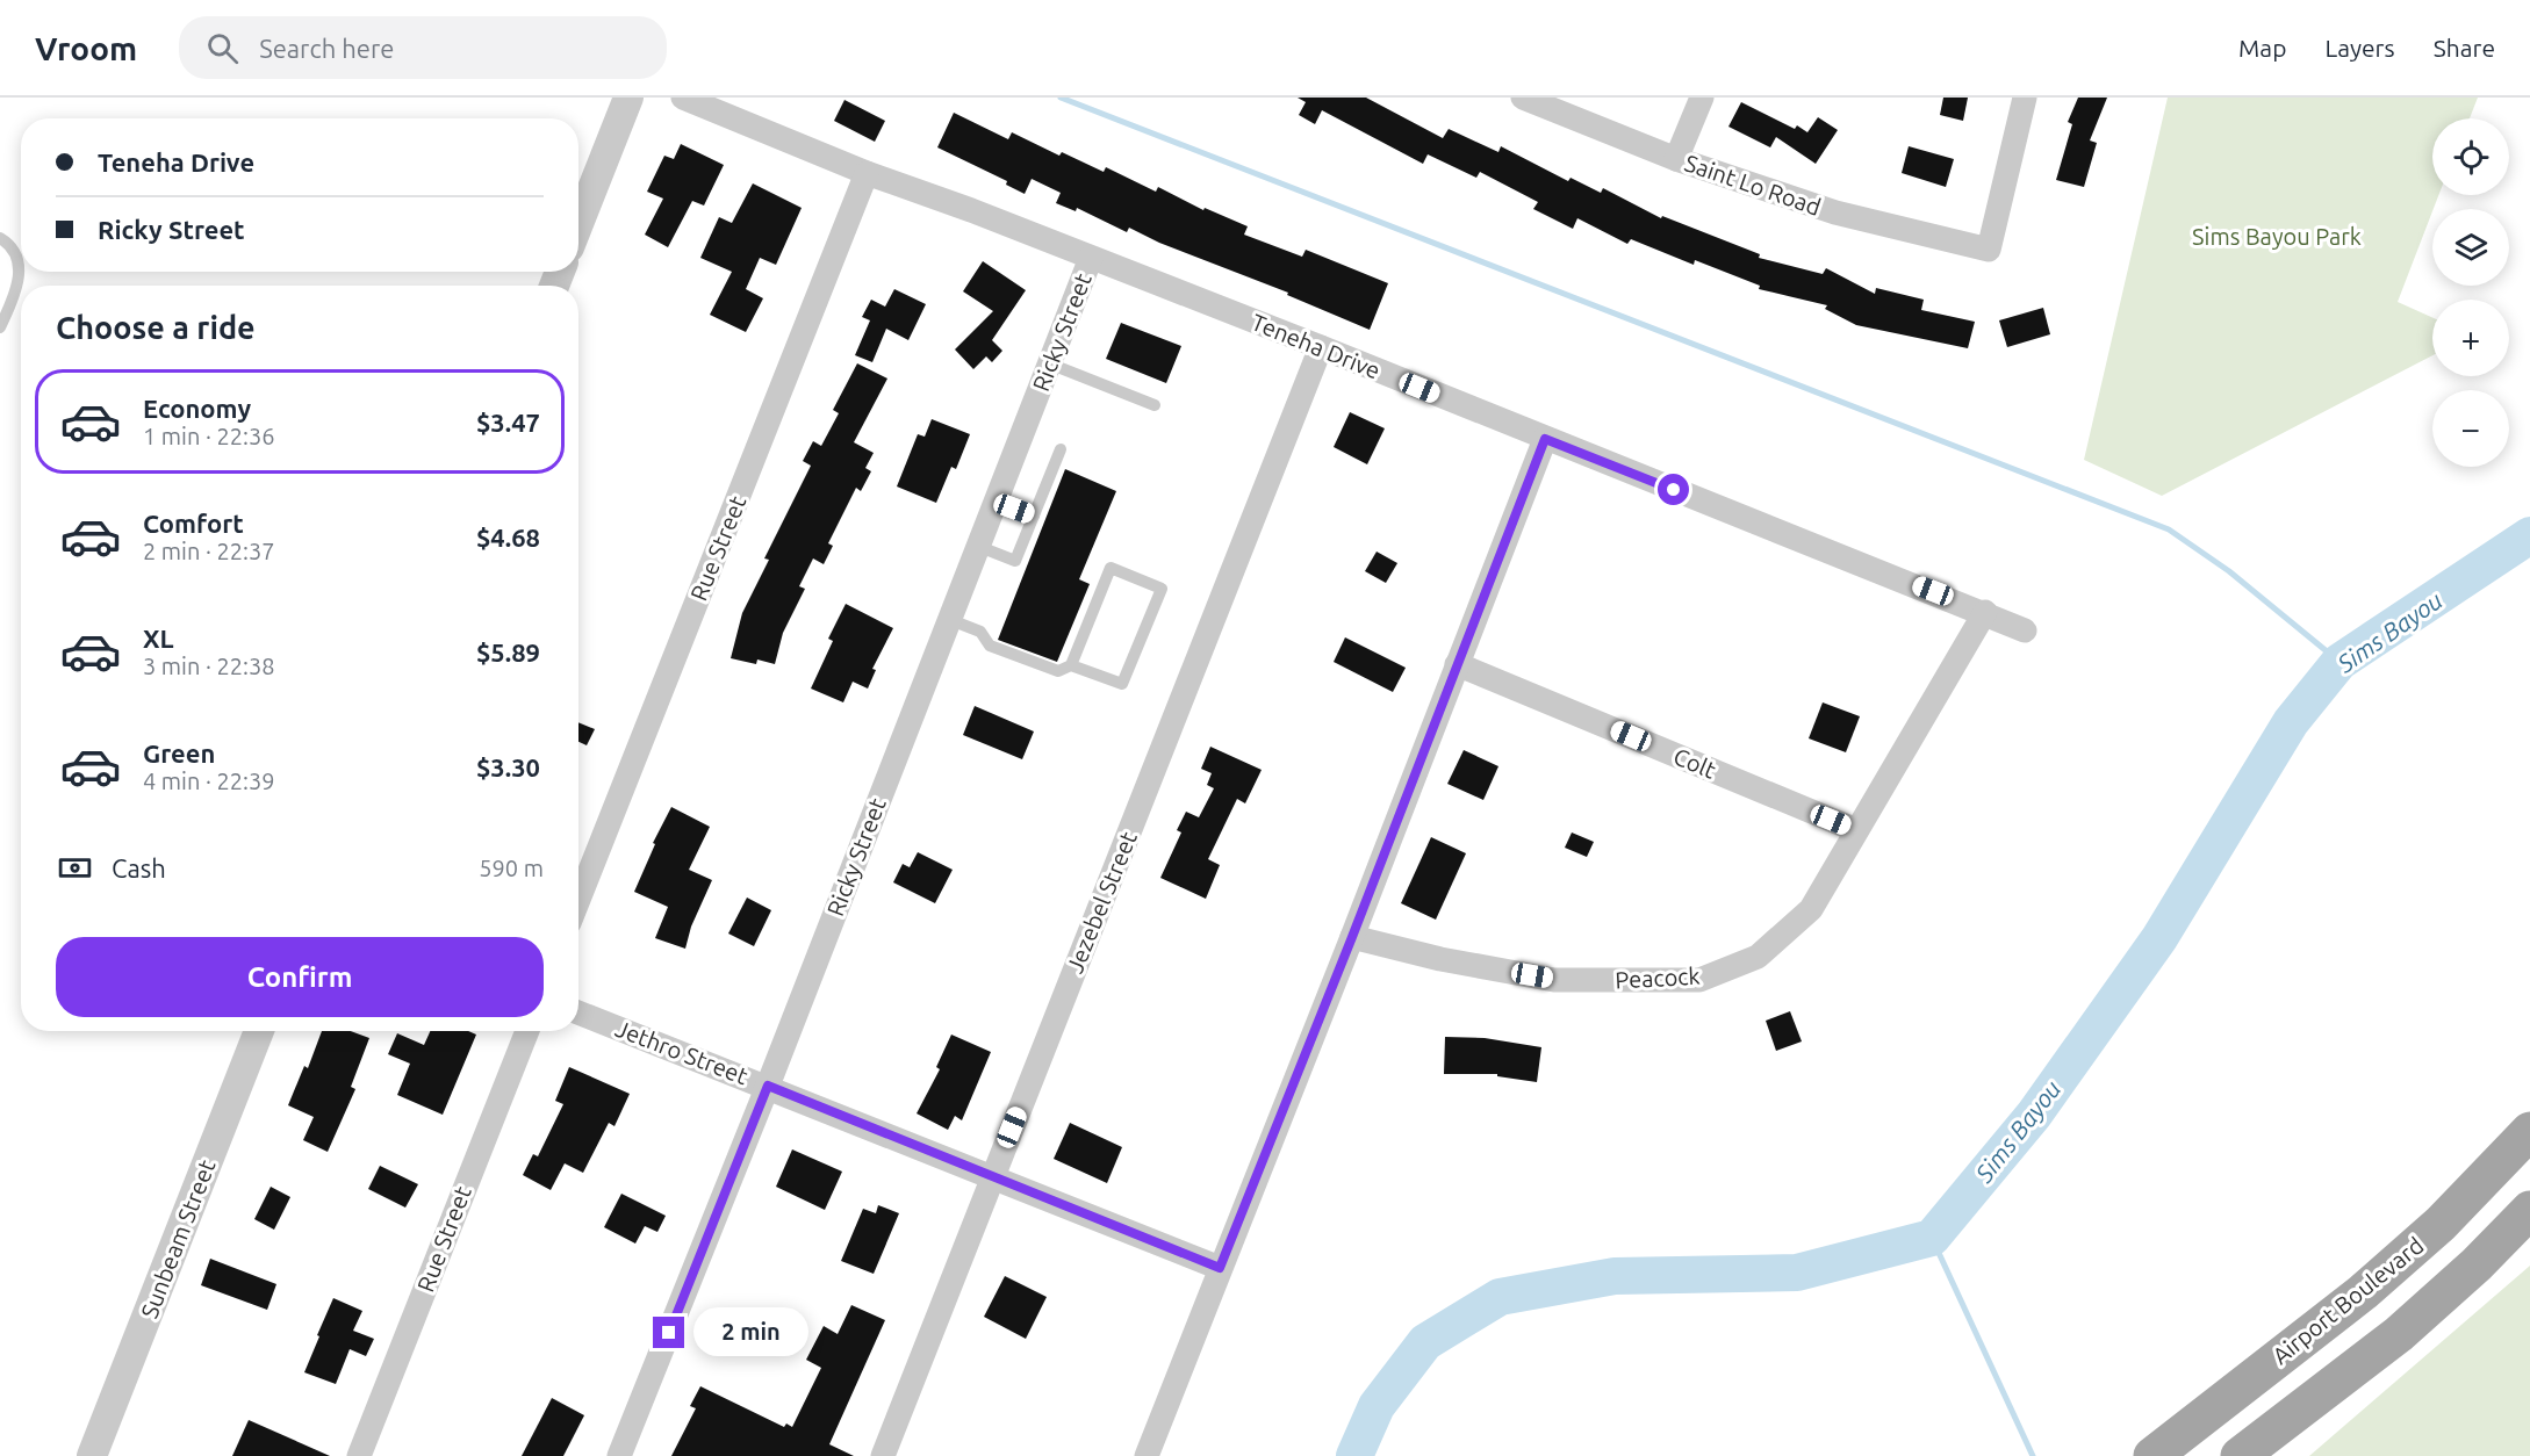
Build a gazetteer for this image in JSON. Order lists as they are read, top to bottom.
{
  "streets": {
    "main road": ["Airport Boulevard"],
    "street": [
      "Saint Lo Road",
      "Ricky Street",
      "Teneha Drive",
      "Rue Street",
      "Colt",
      "Jezebel Street",
      "Peacock",
      "Jethro Street",
      "Sunbeam Street"
    ]
  },
  "crossings": [
    ["Ricky Street", "Teneha Drive"],
    ["Ricky Street", "Jethro Street"],
    ["Teneha Drive", "Rue Street"],
    ["Teneha Drive", "Jezebel Street"],
    ["Teneha Drive", "Peacock"],
    ["Colt", "Peacock"],
    ["Jezebel Street", "Jethro Street"]
  ],
  "water": ["Sims Bayou"],
  "parks": ["Sims Bayou Park"],
  "page": {
    "header": "Vroom",
    "search": "Search here",
    "nav": ["Map", "Layers", "Share"],
    "map_buttons": ["+", "−"],
    "banner": ["Teneha Drive", "Ricky Street"],
    "heading": "Choose a ride",
    "list": [
      {
        "name": "Economy",
        "note": "1 min · 22:36",
        "value": "$3.47"
      },
      {
        "name": "Comfort",
        "note": "2 min · 22:37",
        "value": "$4.68"
      },
      {
        "name": "XL",
        "note": "3 min · 22:38",
        "value": "$5.89"
      },
      {
        "name": "Green",
        "note": "4 min · 22:39",
        "value": "$3.30"
      }
    ],
    "pay": ["Cash", "590 m"],
    "buttons": "Confirm",
    "bubble": "2 min"
  }
}
